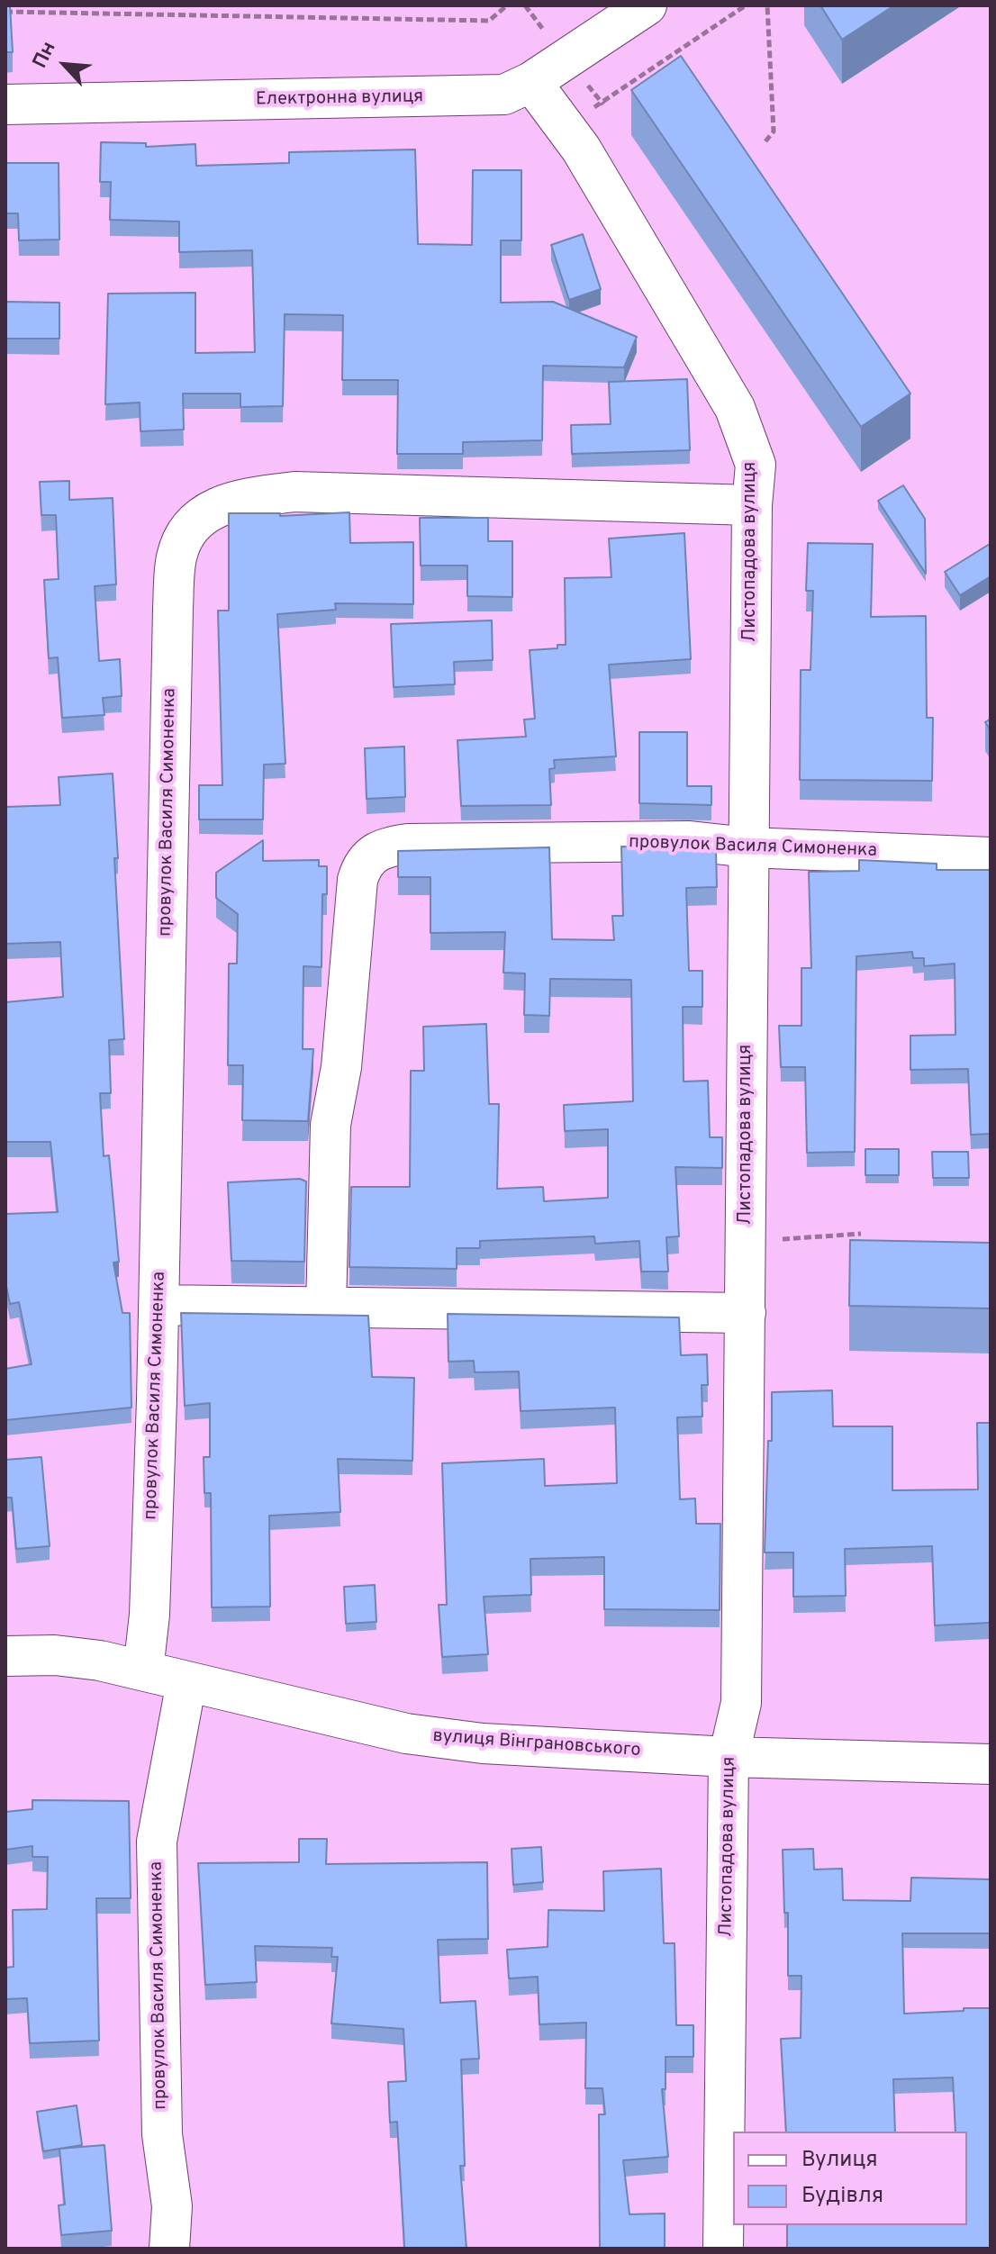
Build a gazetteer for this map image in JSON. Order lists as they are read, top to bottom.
{
  "streets": {
    "street": [
      "Електронна вулиця",
      "Листопадова вулиця",
      "провулок Василя Симоненка",
      "вулиця Вінграновського"
    ]
  },
  "crossings": [
    ["Електронна вулиця", "Листопадова вулиця"],
    ["Листопадова вулиця", "провулок Василя Симоненка"],
    ["Листопадова вулиця", "вулиця Вінграновського"],
    ["провулок Василя Симоненка", "вулиця Вінграновського"]
  ],
  "legend": ["Вулиця", "Будівля"],
  "north": "top left"
}
